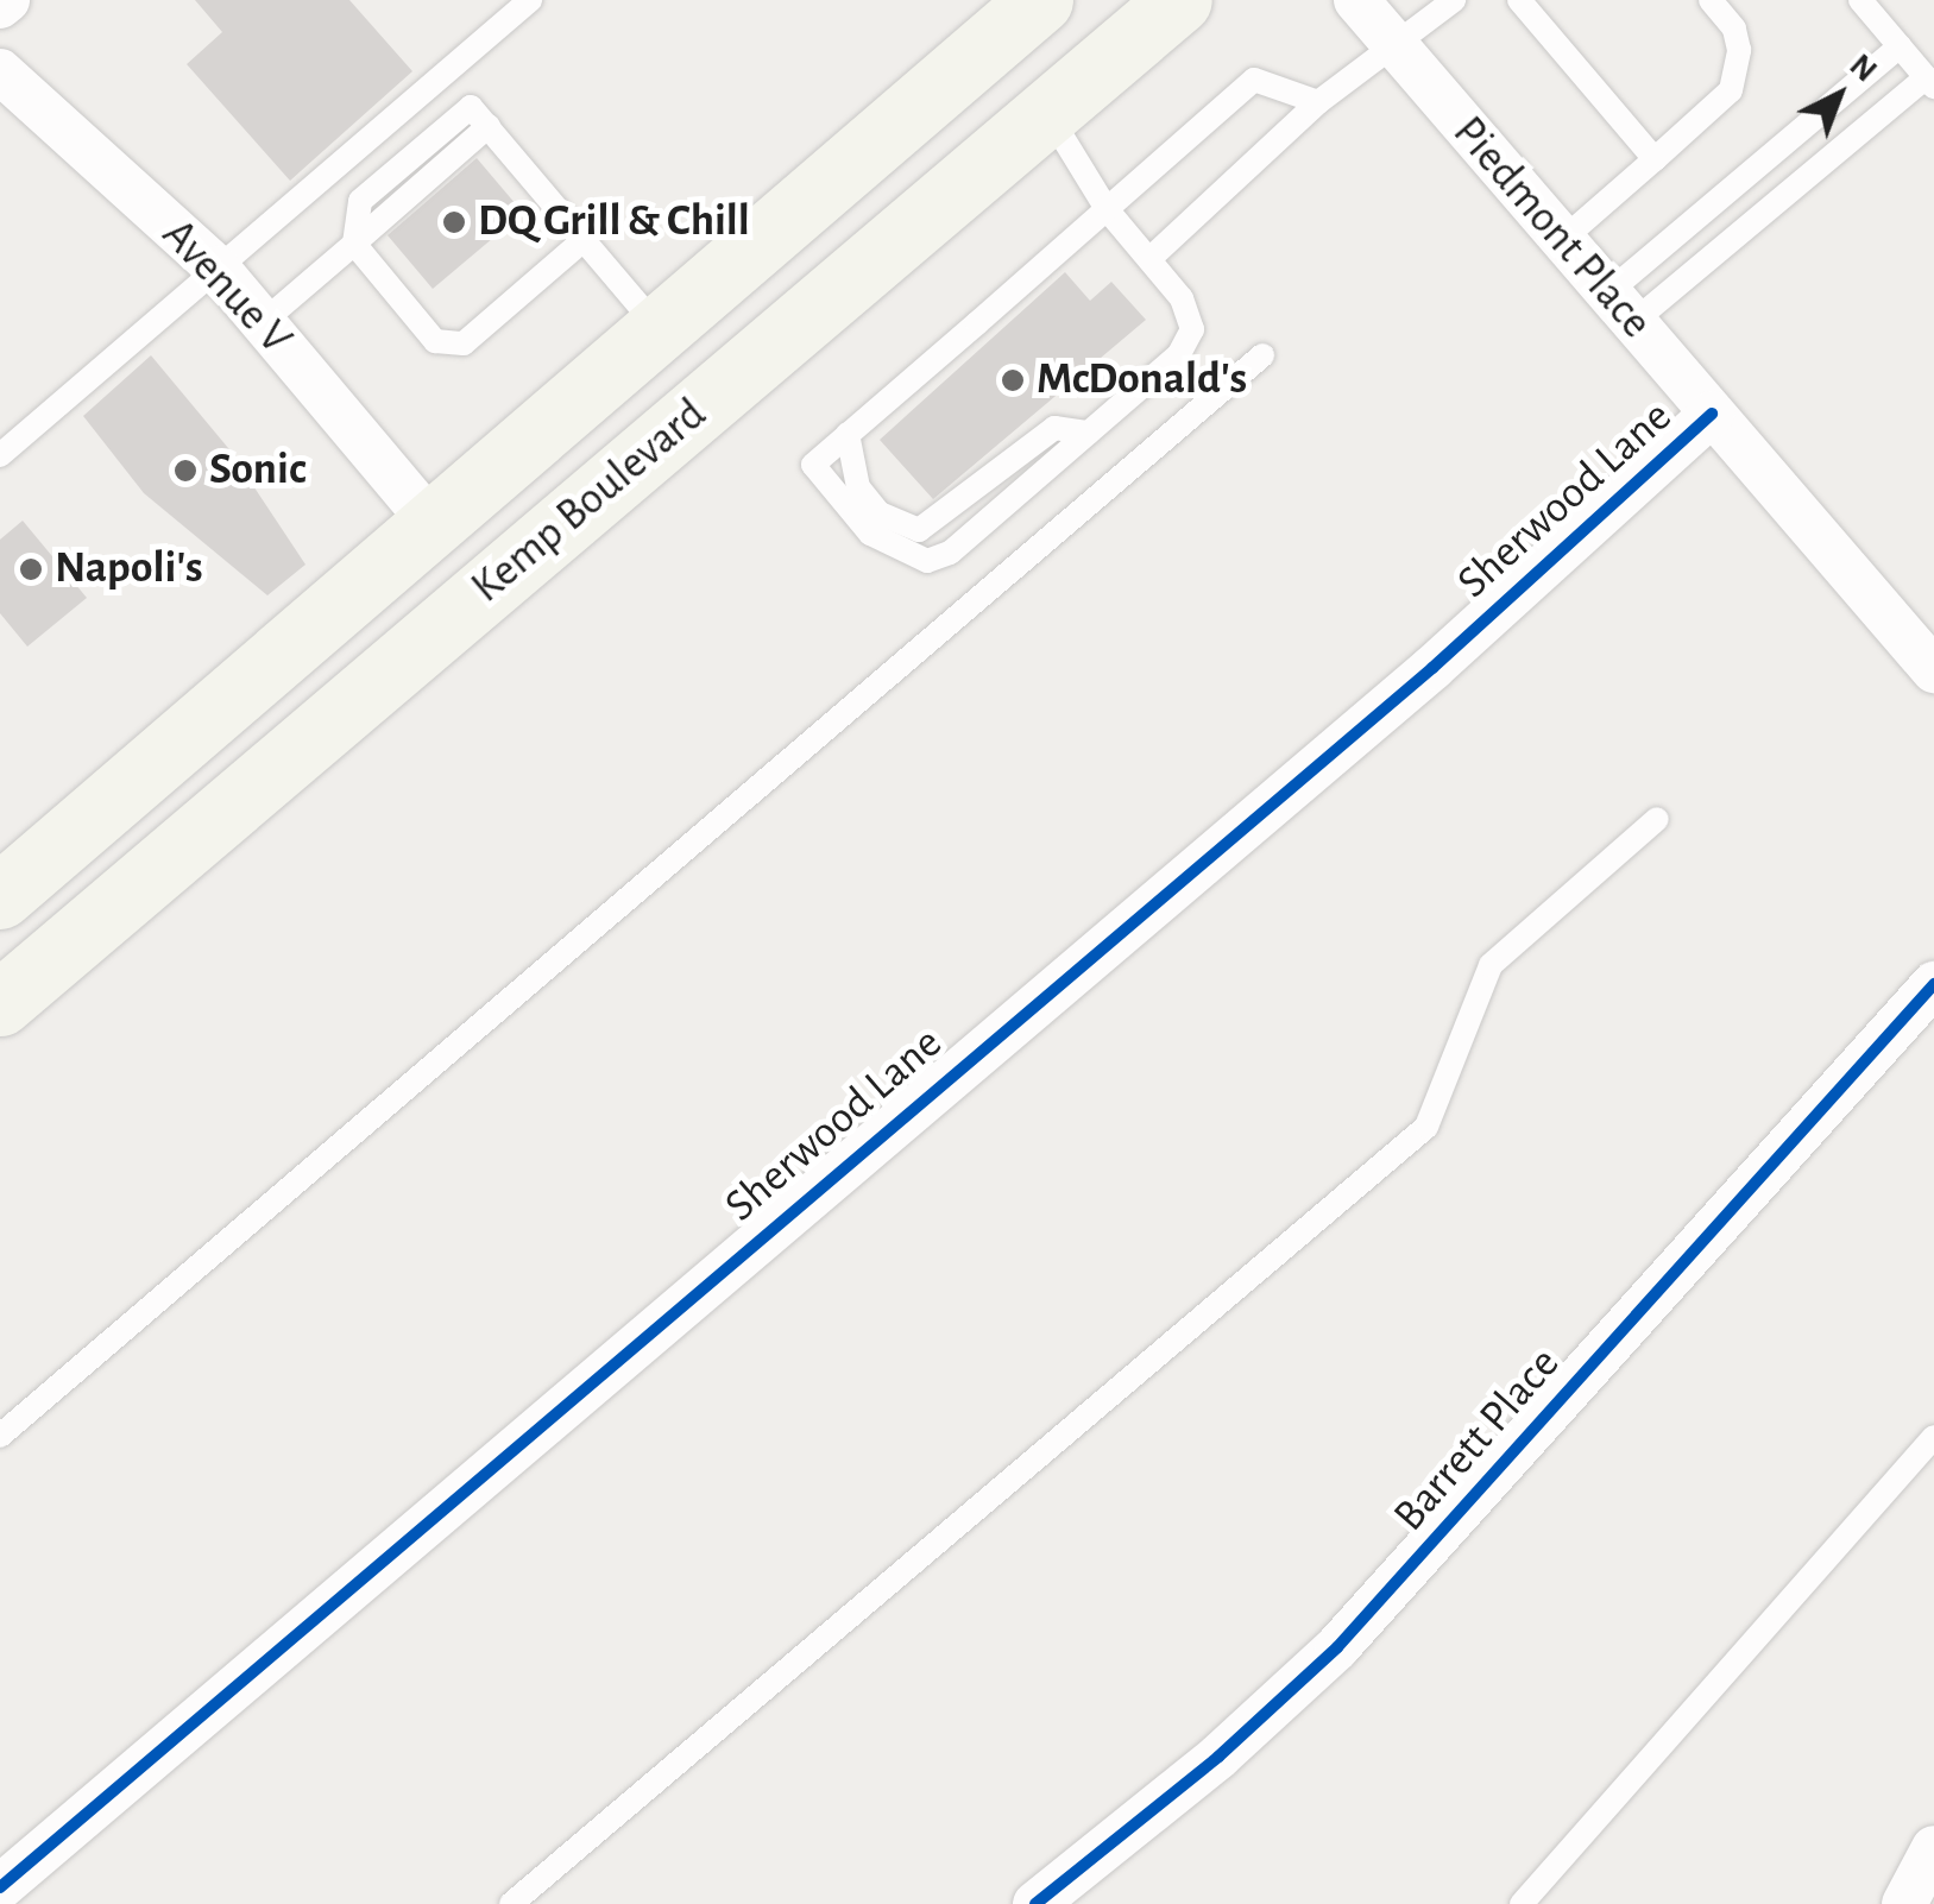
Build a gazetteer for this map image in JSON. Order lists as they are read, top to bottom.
{
  "streets": {
    "main road": ["Kemp Boulevard"],
    "street": [
      "Piedmont Place",
      "Avenue V",
      "Sherwood Lane",
      "Barrett Place"
    ]
  },
  "crossings": [
    ["Piedmont Place", "Sherwood Lane"],
    ["Avenue V", "Kemp Boulevard"]
  ],
  "places": [
    "DQ Grill & Chill",
    "McDonald's",
    "Sonic",
    "Napoli's"
  ],
  "north": "top right"
}
